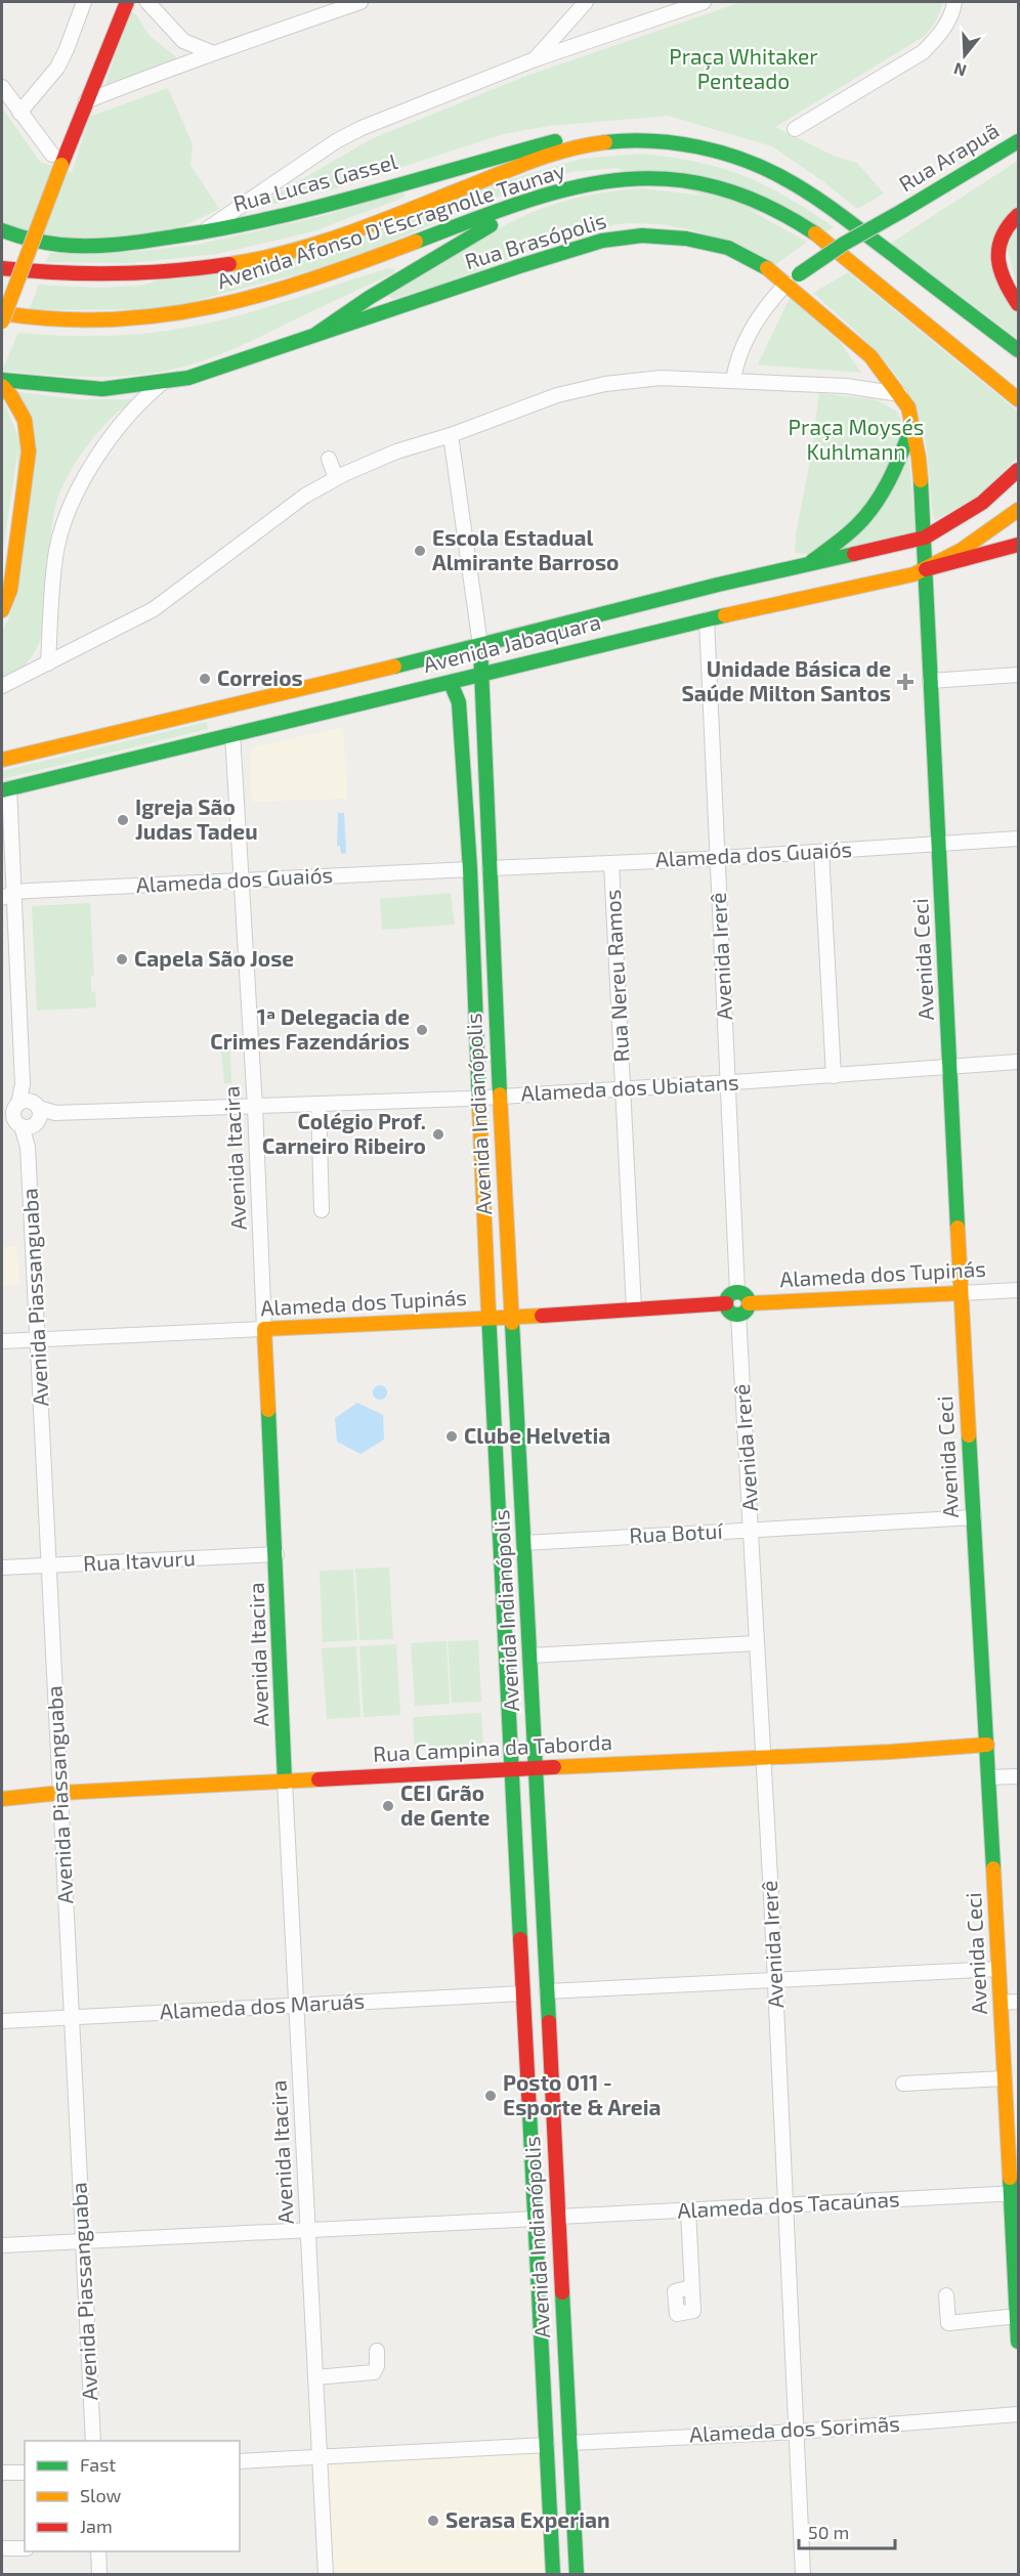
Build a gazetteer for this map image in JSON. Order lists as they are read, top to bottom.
{
  "streets": {
    "main road": [
      "Rua Arapuã",
      "Rua Lucas Gassel",
      "Avenida Afonso D'Escragnolle Taunay",
      "Rua Brasópolis",
      "Avenida Jabaquara",
      "Avenida Ceci",
      "Avenida Indianópolis",
      "Avenida Itacira",
      "Alameda dos Tupinás",
      "Rua Campina da Taborda"
    ],
    "street": [
      "Alameda dos Guaiós",
      "Avenida Irerê",
      "Rua Nereu Ramos",
      "Alameda dos Ubiatans",
      "Avenida Piassanguaba",
      "Rua Botuí",
      "Rua Itavuru",
      "Alameda dos Maruás",
      "Alameda dos Tacaúnas",
      "Alameda dos Sorimãs"
    ]
  },
  "crossings": [
    ["Rua Arapuã", "Rua Brasópolis"],
    ["Rua Lucas Gassel", "Avenida Afonso D'Escragnolle Taunay"],
    ["Rua Brasópolis", "Avenida Jabaquara"],
    ["Rua Brasópolis", "Avenida Ceci"],
    ["Avenida Jabaquara", "Avenida Irerê"],
    ["Avenida Jabaquara", "Avenida Ceci"],
    ["Avenida Jabaquara", "Avenida Indianópolis"],
    ["Avenida Jabaquara", "Avenida Itacira"],
    ["Alameda dos Guaiós", "Avenida Irerê"],
    ["Alameda dos Guaiós", "Avenida Ceci"],
    ["Alameda dos Guaiós", "Rua Nereu Ramos"],
    ["Alameda dos Guaiós", "Avenida Indianópolis"],
    ["Alameda dos Guaiós", "Avenida Itacira"],
    ["Avenida Irerê", "Alameda dos Ubiatans"],
    ["Avenida Irerê", "Alameda dos Tupinás"],
    ["Avenida Irerê", "Rua Botuí"],
    ["Avenida Irerê", "Rua Campina da Taborda"],
    ["Avenida Irerê", "Alameda dos Tacaúnas"],
    ["Avenida Irerê", "Alameda dos Sorimãs"],
    ["Avenida Ceci", "Alameda dos Ubiatans"],
    ["Avenida Ceci", "Alameda dos Tupinás"],
    ["Avenida Ceci", "Rua Botuí"],
    ["Avenida Ceci", "Rua Campina da Taborda"],
    ["Avenida Ceci", "Alameda dos Tacaúnas"],
    ["Rua Nereu Ramos", "Alameda dos Ubiatans"],
    ["Rua Nereu Ramos", "Alameda dos Tupinás"],
    ["Alameda dos Ubiatans", "Avenida Indianópolis"],
    ["Alameda dos Ubiatans", "Avenida Itacira"],
    ["Alameda dos Ubiatans", "Avenida Piassanguaba"],
    ["Avenida Indianópolis", "Alameda dos Tupinás"],
    ["Avenida Indianópolis", "Rua Botuí"],
    ["Avenida Indianópolis", "Rua Campina da Taborda"],
    ["Avenida Indianópolis", "Alameda dos Maruás"],
    ["Avenida Indianópolis", "Alameda dos Tacaúnas"],
    ["Avenida Indianópolis", "Alameda dos Sorimãs"],
    ["Avenida Itacira", "Alameda dos Tupinás"],
    ["Avenida Itacira", "Rua Itavuru"],
    ["Avenida Itacira", "Rua Campina da Taborda"],
    ["Avenida Itacira", "Alameda dos Maruás"],
    ["Alameda dos Tupinás", "Avenida Piassanguaba"],
    ["Avenida Piassanguaba", "Rua Itavuru"],
    ["Avenida Piassanguaba", "Rua Campina da Taborda"],
    ["Avenida Piassanguaba", "Alameda dos Maruás"]
  ],
  "parks": ["Praça Whitaker Penteado", "Praça Moysés Kuhlmann"],
  "places": {
    "other": [
      "Escola Estadual Almirante Barroso",
      "Correios",
      "Igreja São Judas Tadeu",
      "Capela São Jose",
      "1ª Delegacia de Crimes Fazendários",
      "Colégio Prof. Carneiro Ribeiro",
      "Clube Helvetia",
      "CEI Grão de Gente",
      "Posto 011 - Esporte & Areia",
      "Serasa Experian"
    ],
    "health": ["Unidade Básica de Saúde Milton Santos"]
  },
  "legend": ["Fast", "Slow", "Jam"],
  "scale_bar": "50 m",
  "north": "bottom"
}
